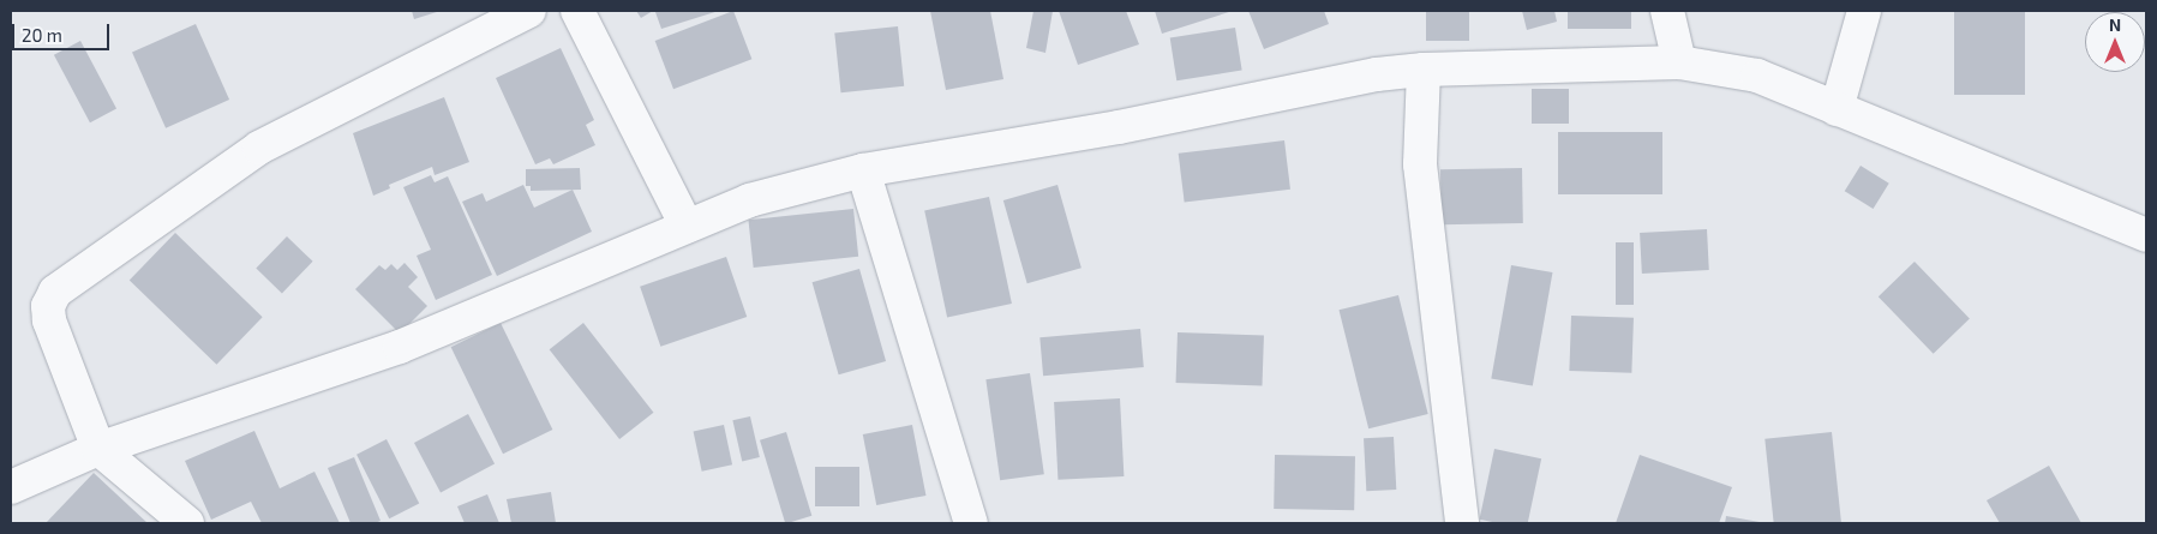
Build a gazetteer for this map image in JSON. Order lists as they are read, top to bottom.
{
  "scale_bar": "20 m",
  "north": "top"
}
